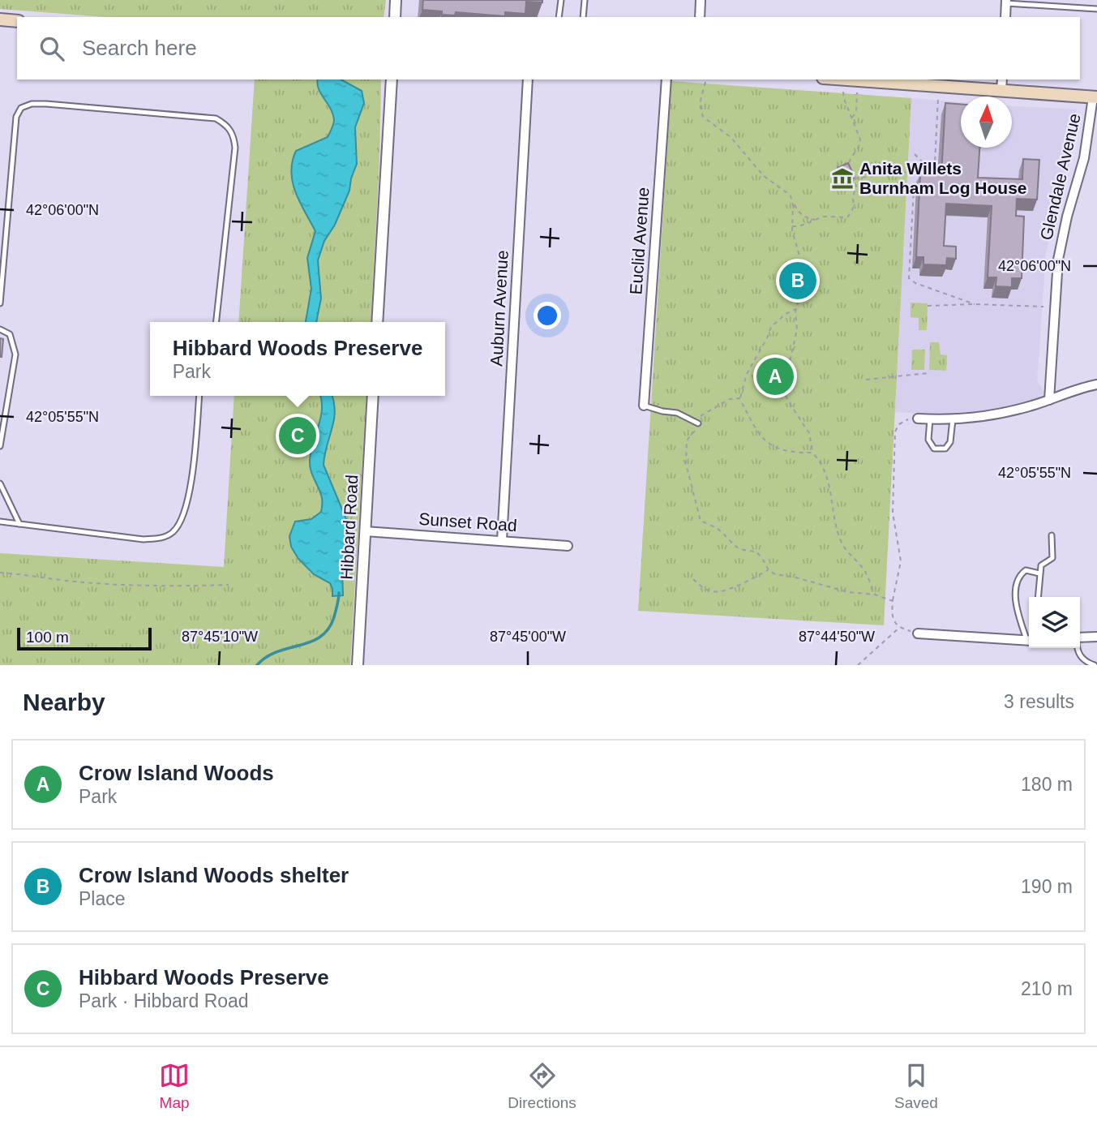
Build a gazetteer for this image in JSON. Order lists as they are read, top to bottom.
{
  "streets": {
    "street": [
      "Glendale Avenue",
      "Euclid Avenue",
      "Auburn Avenue",
      "Sunset Road",
      "Hibbard Road"
    ]
  },
  "crossings": [
    ["Auburn Avenue", "Sunset Road"],
    ["Sunset Road", "Hibbard Road"]
  ],
  "places": {
    "museum": ["Anita Willets Burnham Log House"]
  },
  "scale_bar": "100 m",
  "north": "top",
  "page": {
    "search": "Search here",
    "pins": ["B", "A", "C"],
    "popup": ["Hibbard Woods Preserve", "Park"],
    "scale": "100 m",
    "heading": ["Nearby", "3 results"],
    "list": [
      {
        "mark": "A",
        "name": "Crow Island Woods",
        "note": "Park",
        "value": "180 m"
      },
      {
        "mark": "B",
        "name": "Crow Island Woods shelter",
        "note": "Place",
        "value": "190 m"
      },
      {
        "mark": "C",
        "name": "Hibbard Woods Preserve",
        "note": "Park · Hibbard Road",
        "value": "210 m"
      }
    ],
    "nav": ["Map", "Directions", "Saved"]
  },
  "coordinates": [
    "42°06'00\"N",
    "42°05'55\"N",
    "87°45'10\"W",
    "87°45'00\"W",
    "87°44'50\"W"
  ]
}
